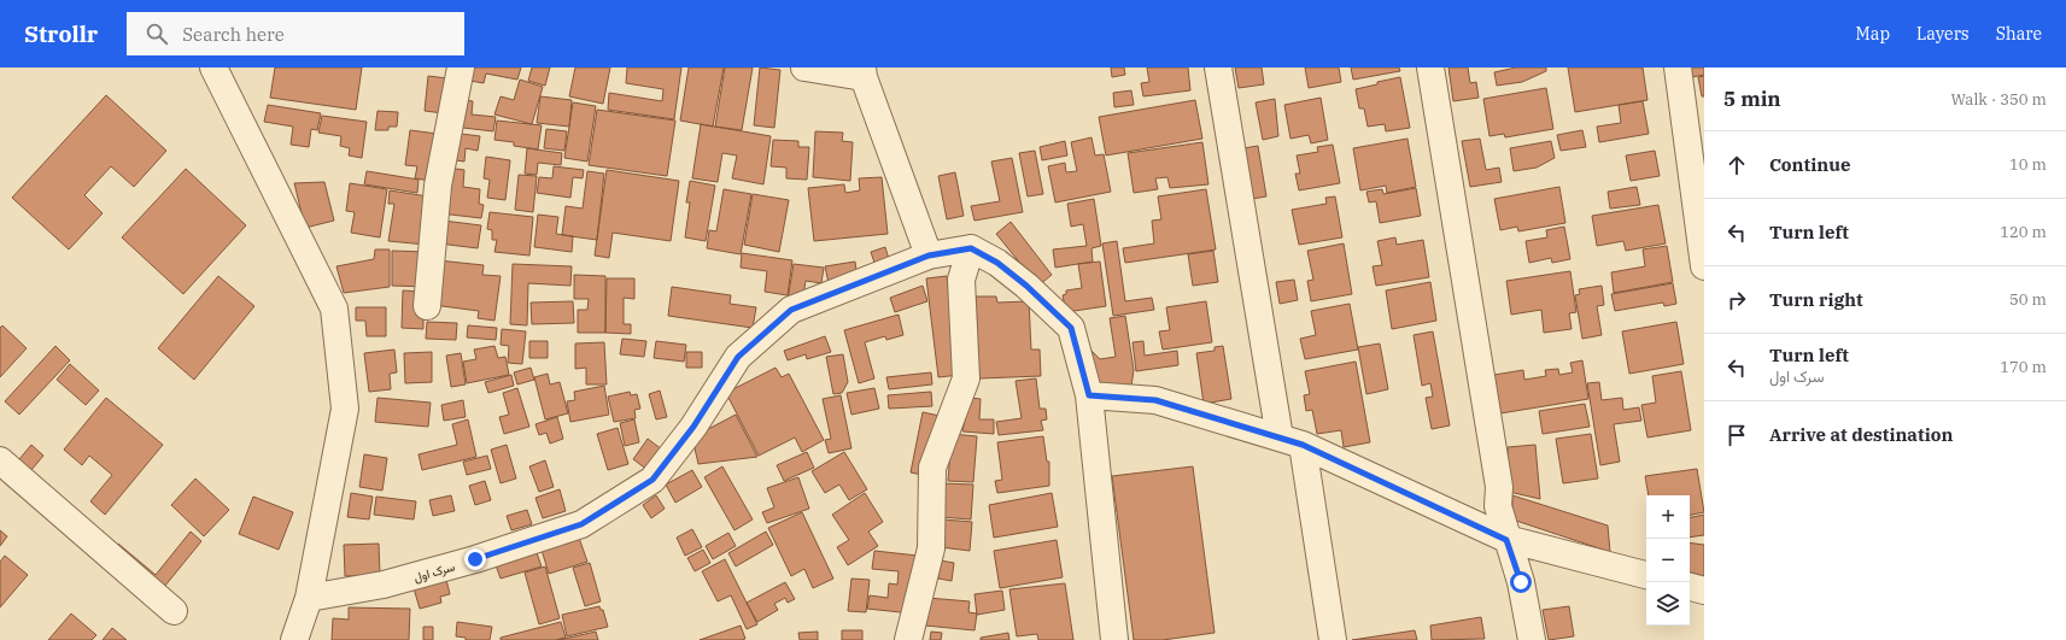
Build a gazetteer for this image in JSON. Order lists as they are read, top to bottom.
{
  "streets": {
    "street": ["سرک اول"]
  },
  "page": {
    "header": "Strollr",
    "search": "Search here",
    "nav": ["Map", "Layers", "Share"],
    "heading": ["5 min", "Walk · 350 m"],
    "list": [
      ["Continue", "10 m"],
      ["Turn left", "120 m"],
      ["Turn right", "50 m"],
      ["Turn left", "سرک اول", "170 m"],
      "Arrive at destination"
    ],
    "map_buttons": ["+", "−"]
  }
}
